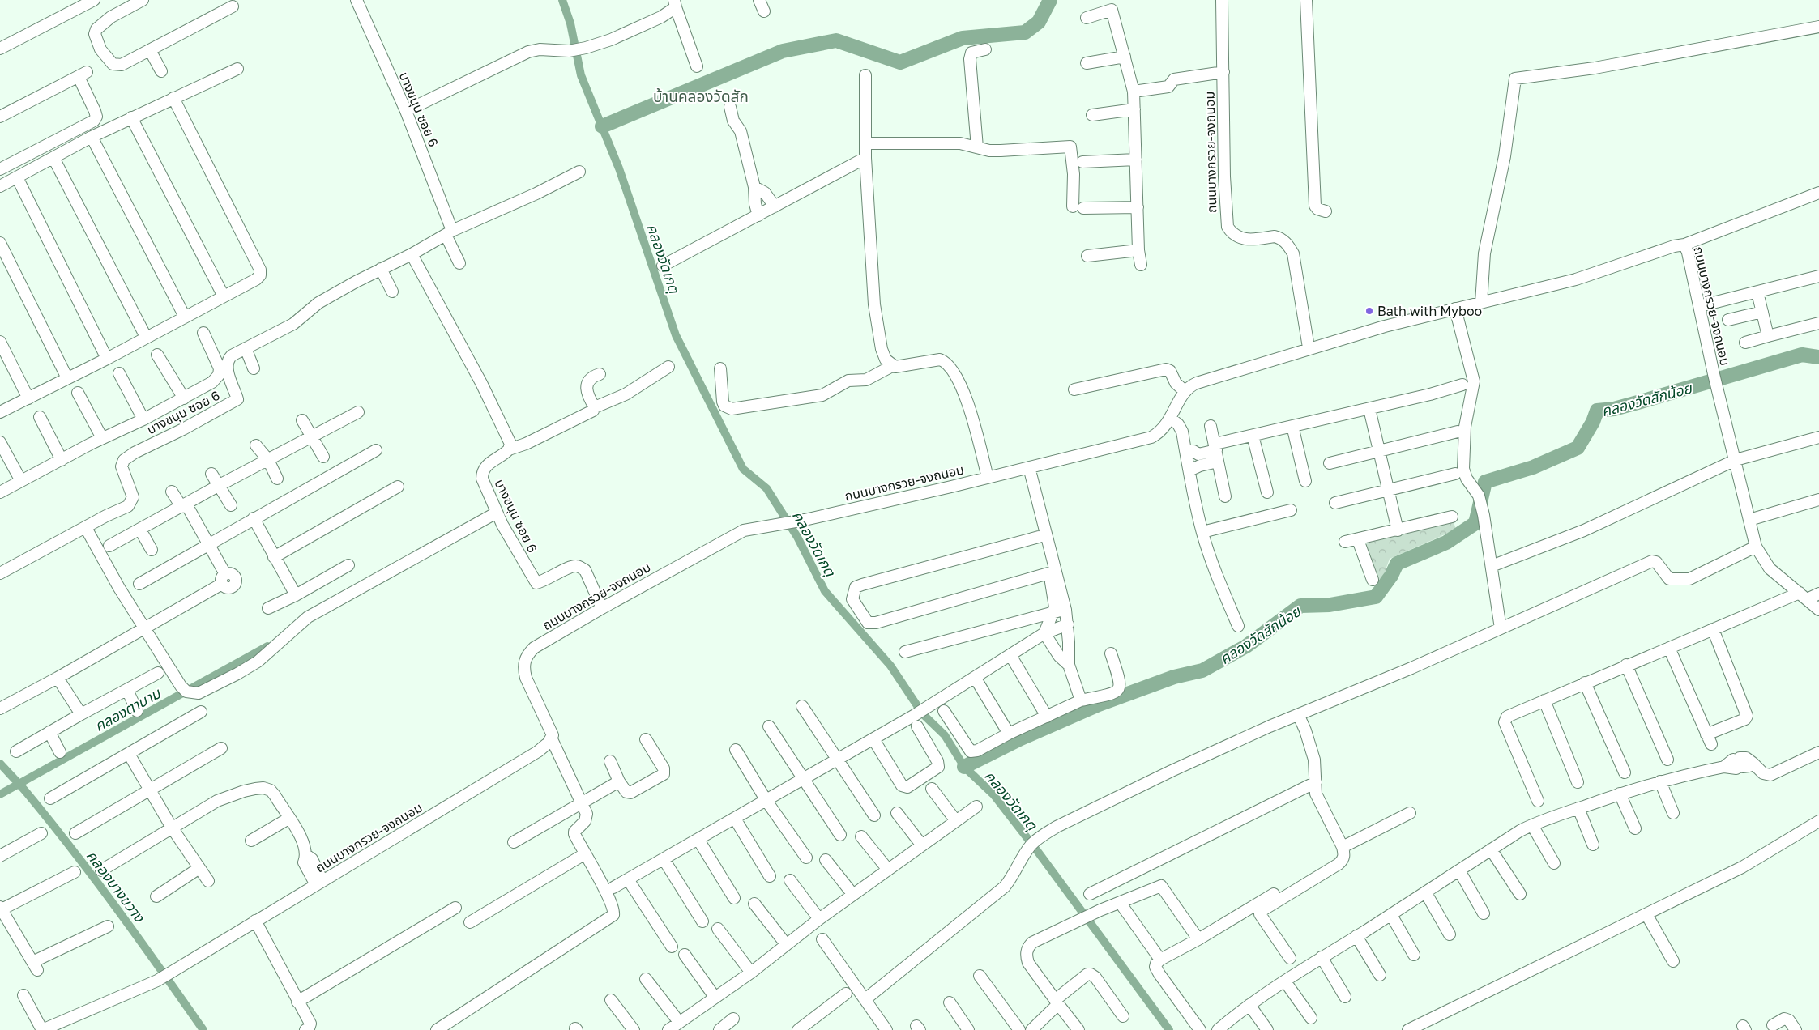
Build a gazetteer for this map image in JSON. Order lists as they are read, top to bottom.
{
  "streets": {
    "street": ["บางขนุน ซอย 6", "ถนนบางกรวย-จงถนอม"]
  },
  "crossings": [
    ["บางขนุน ซอย 6", "ถนนบางกรวย-จงถนอม"]
  ],
  "districts": ["บ้านคลองวัดสัก"],
  "water": [
    "คลองวัดเกตุ",
    "คลองวัดสักน้อย",
    "คลองตานาม",
    "คลองบางขวาง"
  ],
  "places": ["Bath with Myboo"]
}
